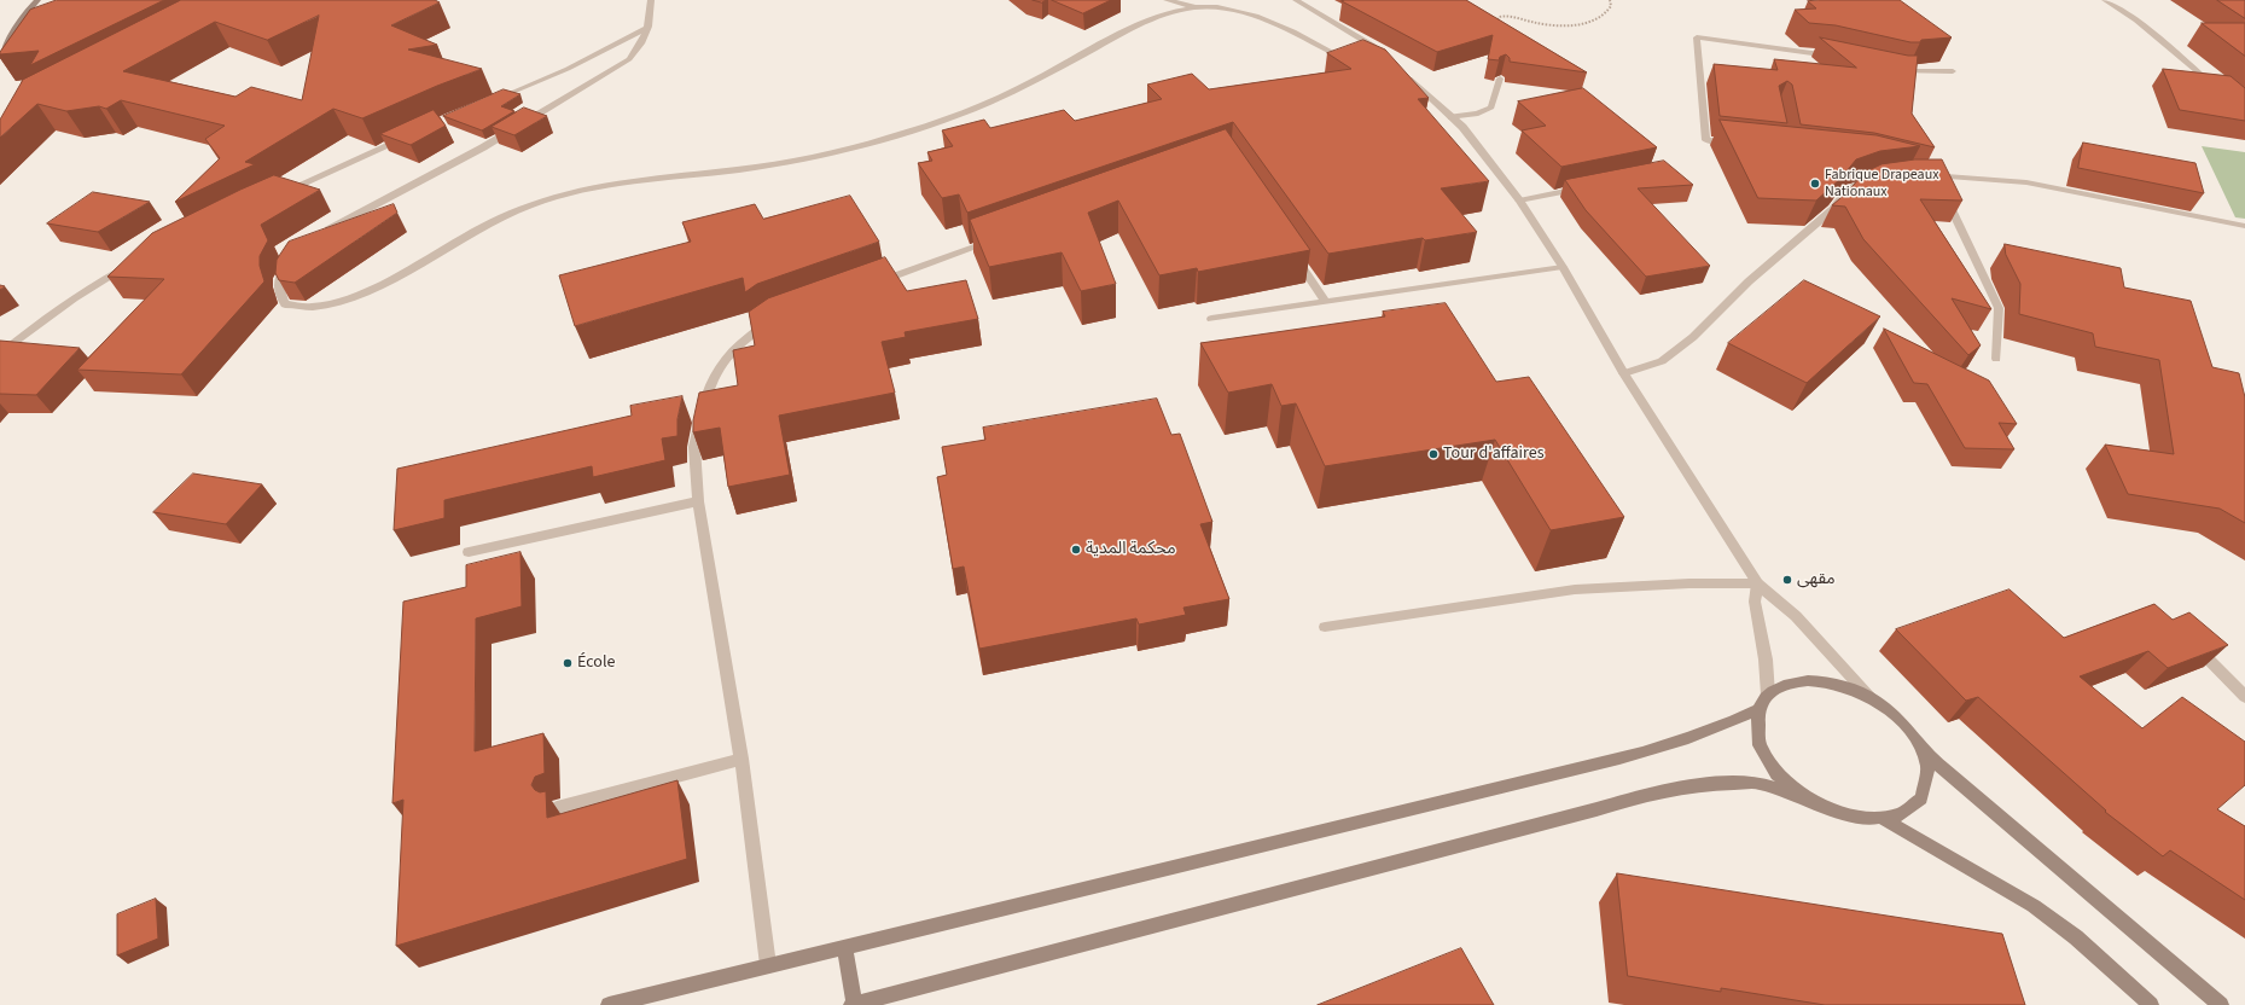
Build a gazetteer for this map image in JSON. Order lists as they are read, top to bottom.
{
  "places": [
    "Fabrique Drapeaux Nationaux",
    "Tour d'affaires",
    "محكمة المدية",
    "مقهى",
    "École"
  ]
}
